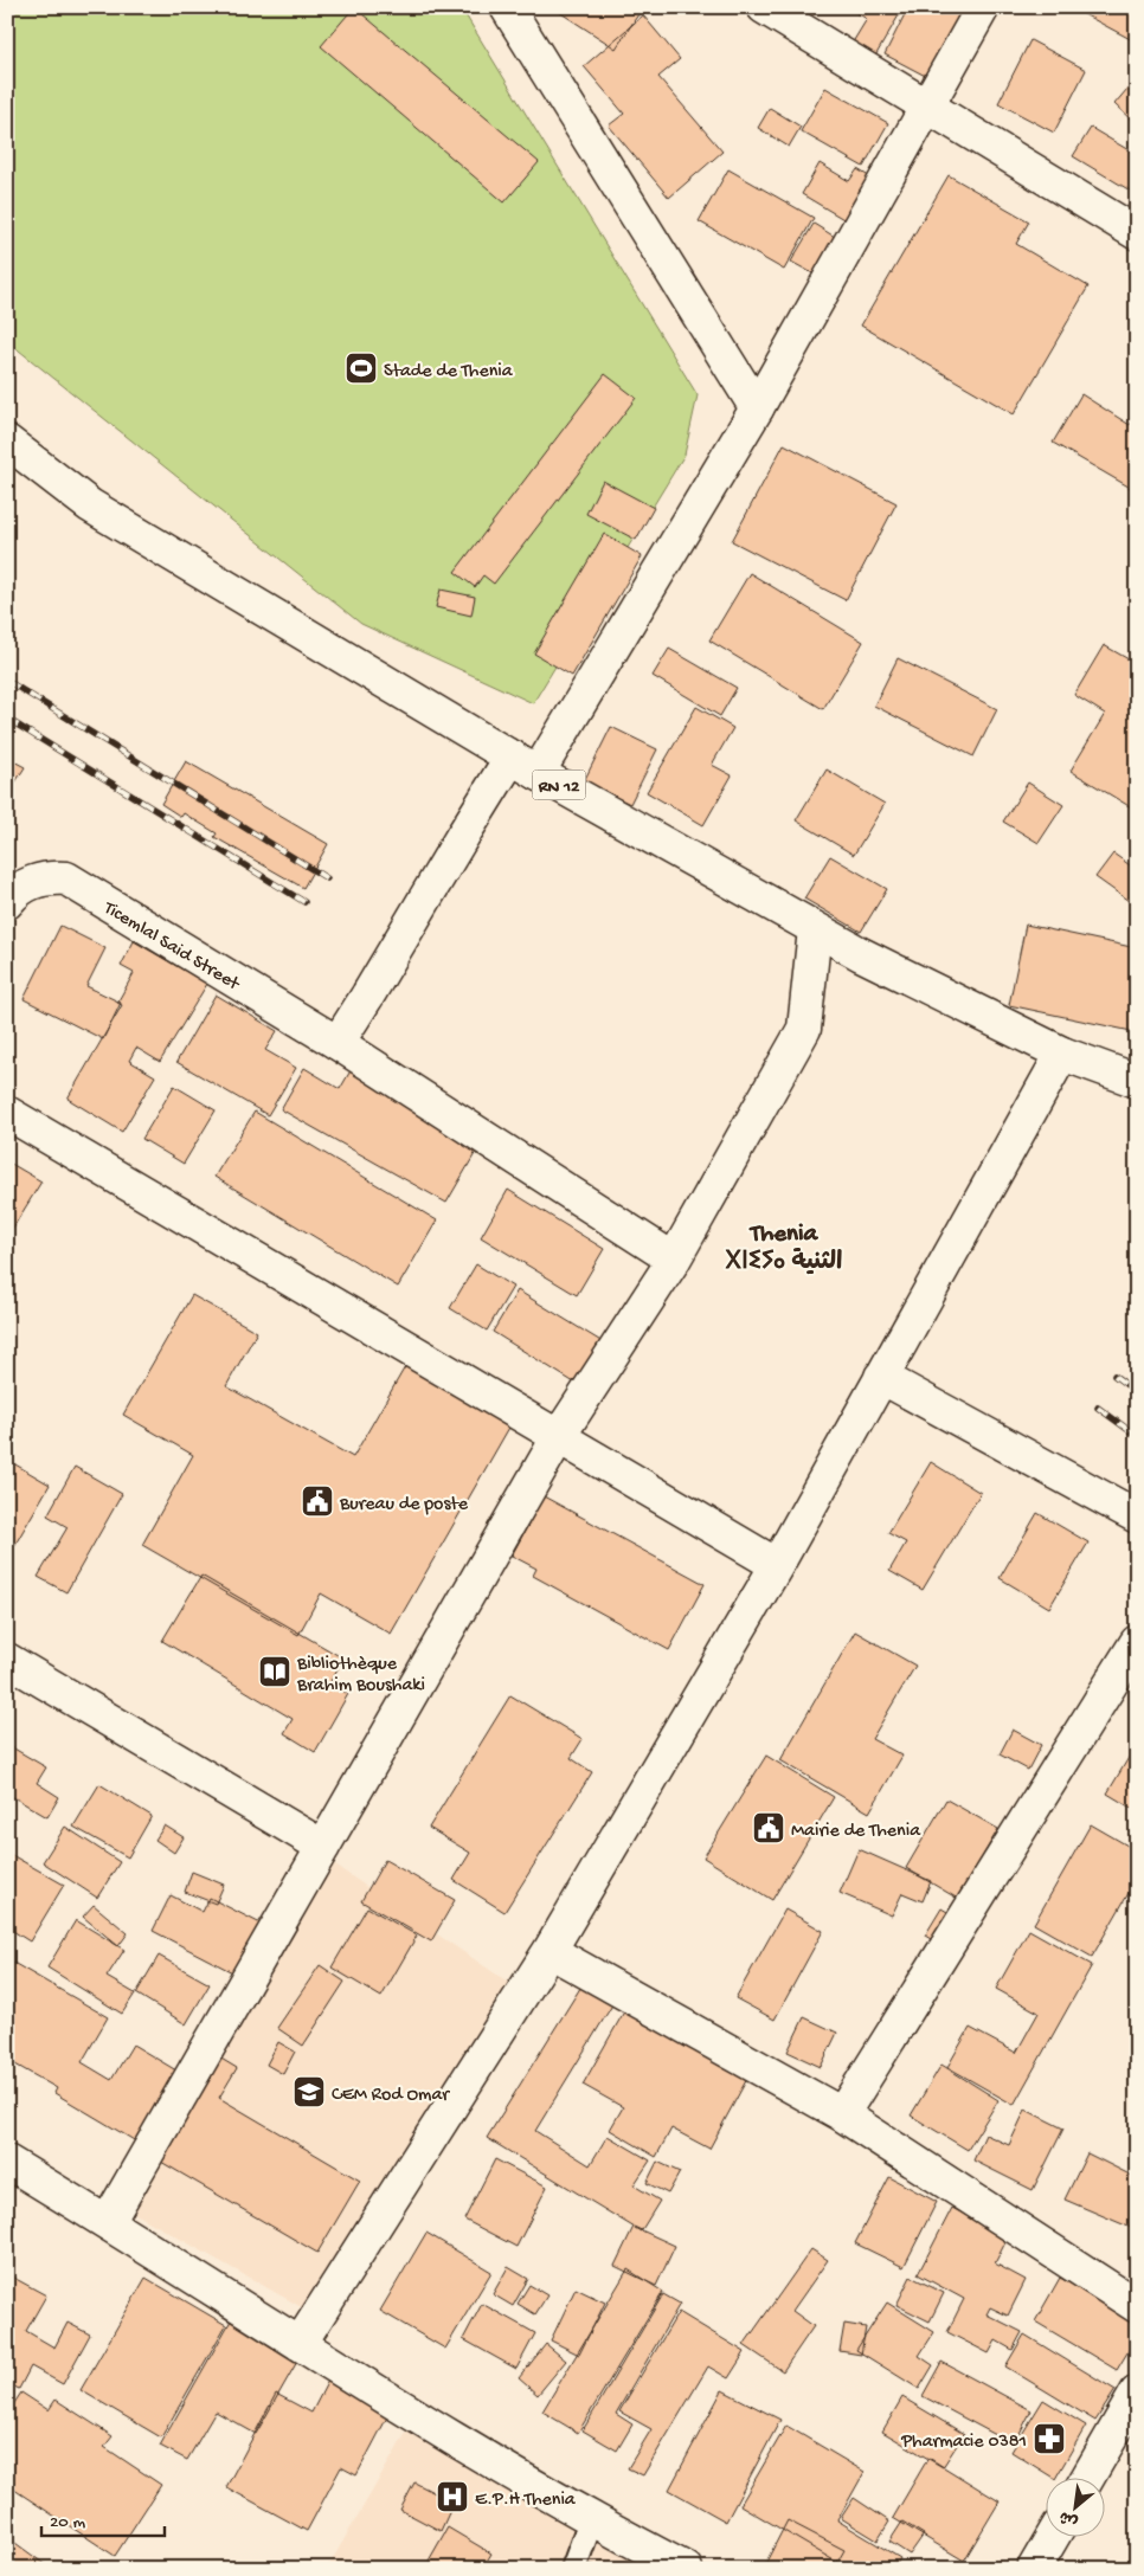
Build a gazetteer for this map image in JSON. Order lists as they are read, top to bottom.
{
  "streets": {
    "street": ["RN 12", "Ticemlal Said Street"]
  },
  "districts": ["Thenia ⵝⵏⵉⵢⴰ الثنية"],
  "places": {
    "sports": ["Stade de Thenia"],
    "public building": ["Bureau de poste", "Mairie de Thenia"],
    "library": ["Bibliothèque Brahim Boushaki"],
    "school or university": ["CEM Rod Omar"],
    "pharmacy": ["Pharmacie 0381"],
    "hospital": ["E.P.H Thenia"]
  },
  "scale_bar": "20 m",
  "north": "bottom left"
}
